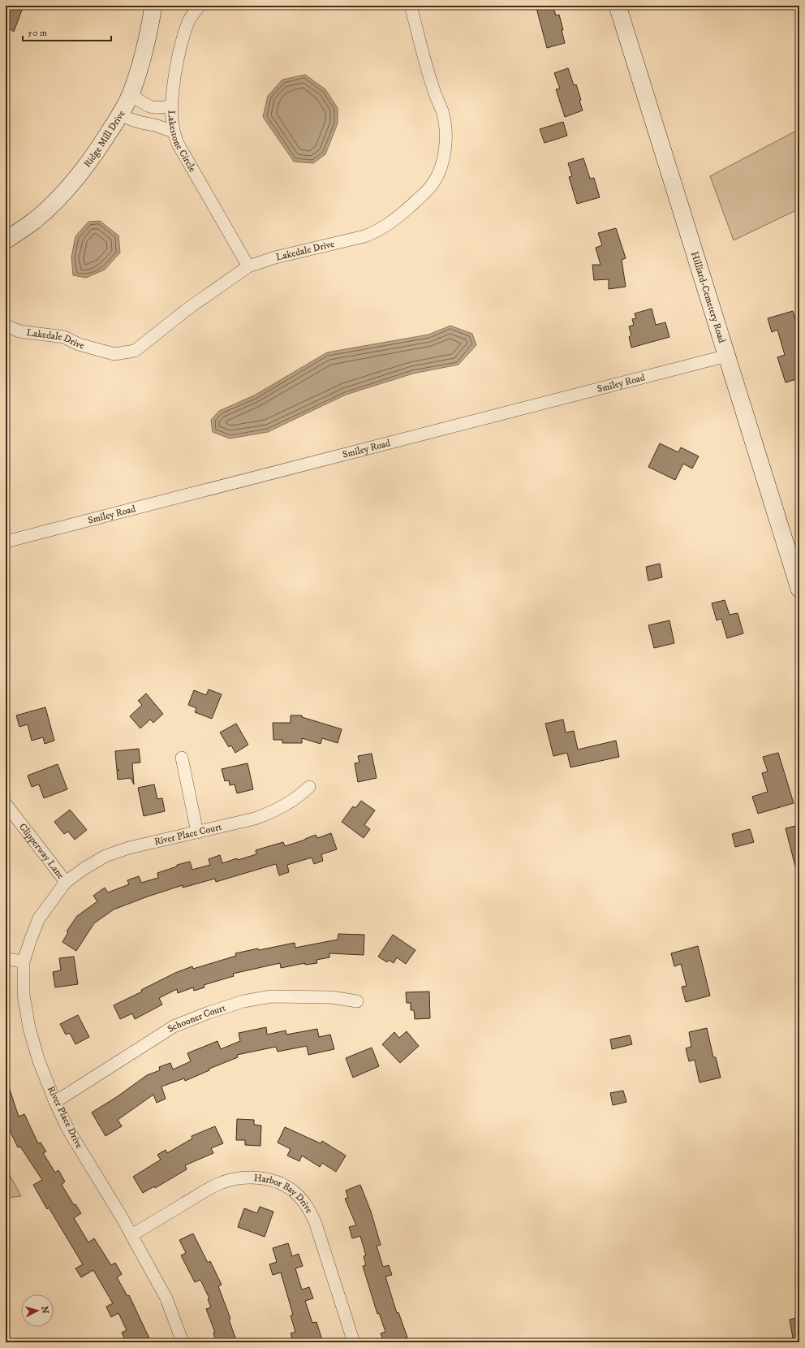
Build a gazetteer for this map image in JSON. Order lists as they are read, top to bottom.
{
  "streets": {
    "main road": ["Ridge Mill Drive", "Hilliard-Cemetery Road"],
    "street": [
      "Lakestone Circle",
      "Lakedale Drive",
      "Smiley Road",
      "River Place Court",
      "Clipperway Lane",
      "Schooner Court",
      "River Place Drive",
      "Harbor Bay Drive"
    ]
  },
  "crossings": [
    ["Lakestone Circle", "Lakedale Drive"],
    ["Hilliard-Cemetery Road", "Smiley Road"],
    ["River Place Court", "Clipperway Lane"],
    ["River Place Court", "River Place Drive"],
    ["Clipperway Lane", "River Place Drive"],
    ["Schooner Court", "River Place Drive"],
    ["River Place Drive", "Harbor Bay Drive"]
  ],
  "scale_bar": "50 m",
  "north": "right"
}
